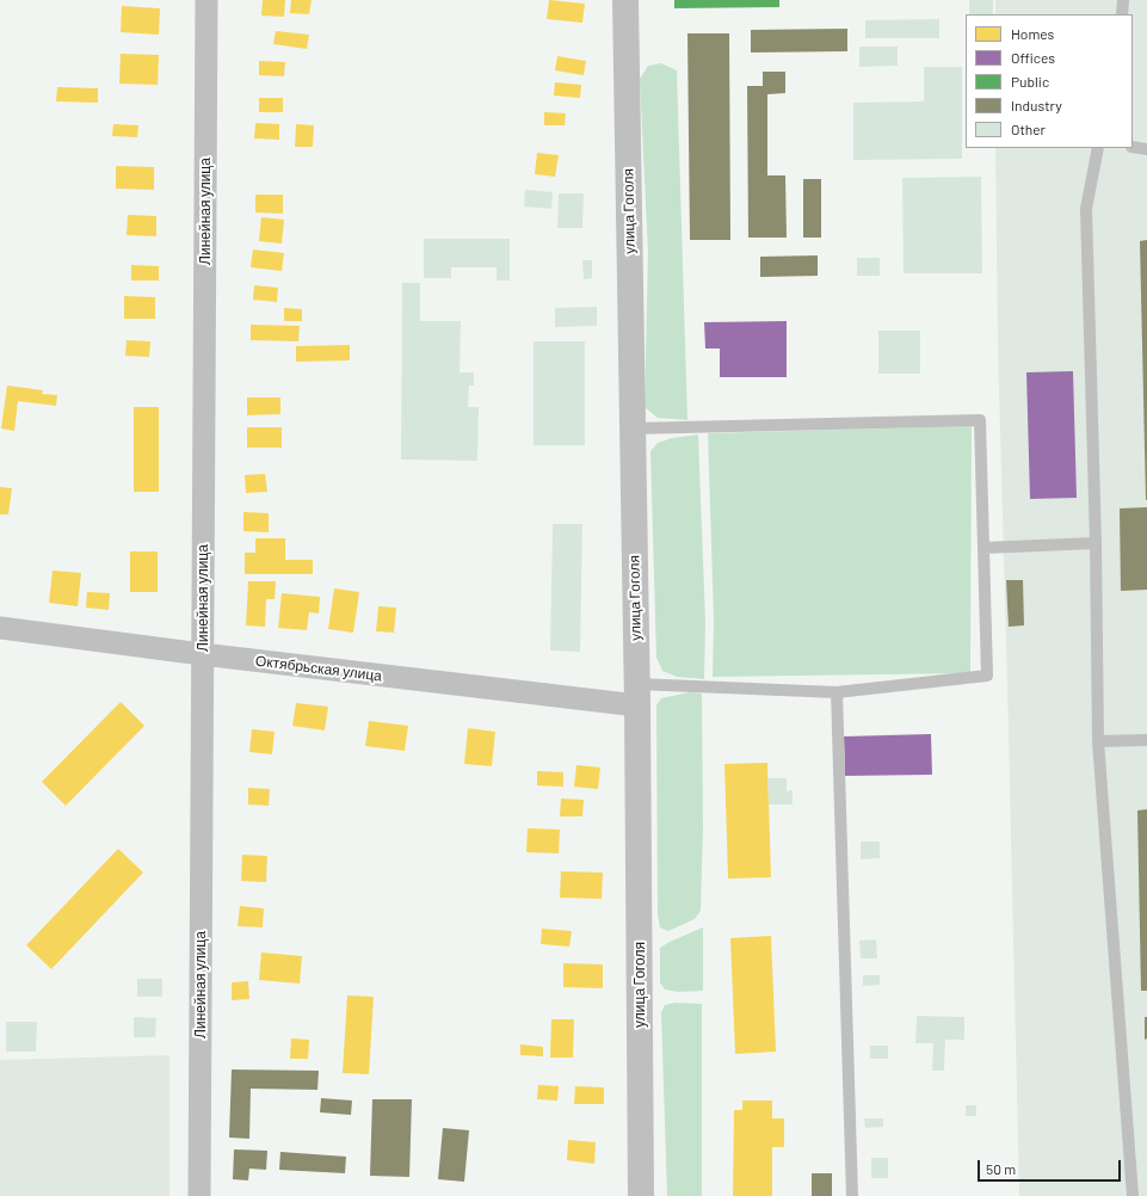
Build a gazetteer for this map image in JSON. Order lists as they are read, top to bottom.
{
  "streets": {
    "street": ["Линейная улица", "улица Гоголя", "Октябрьская улица"]
  },
  "crossings": [
    ["Линейная улица", "Октябрьская улица"],
    ["улица Гоголя", "Октябрьская улица"]
  ],
  "legend": [
    "Homes",
    "Offices",
    "Public",
    "Industry",
    "Other"
  ],
  "scale_bar": "50 m"
}
